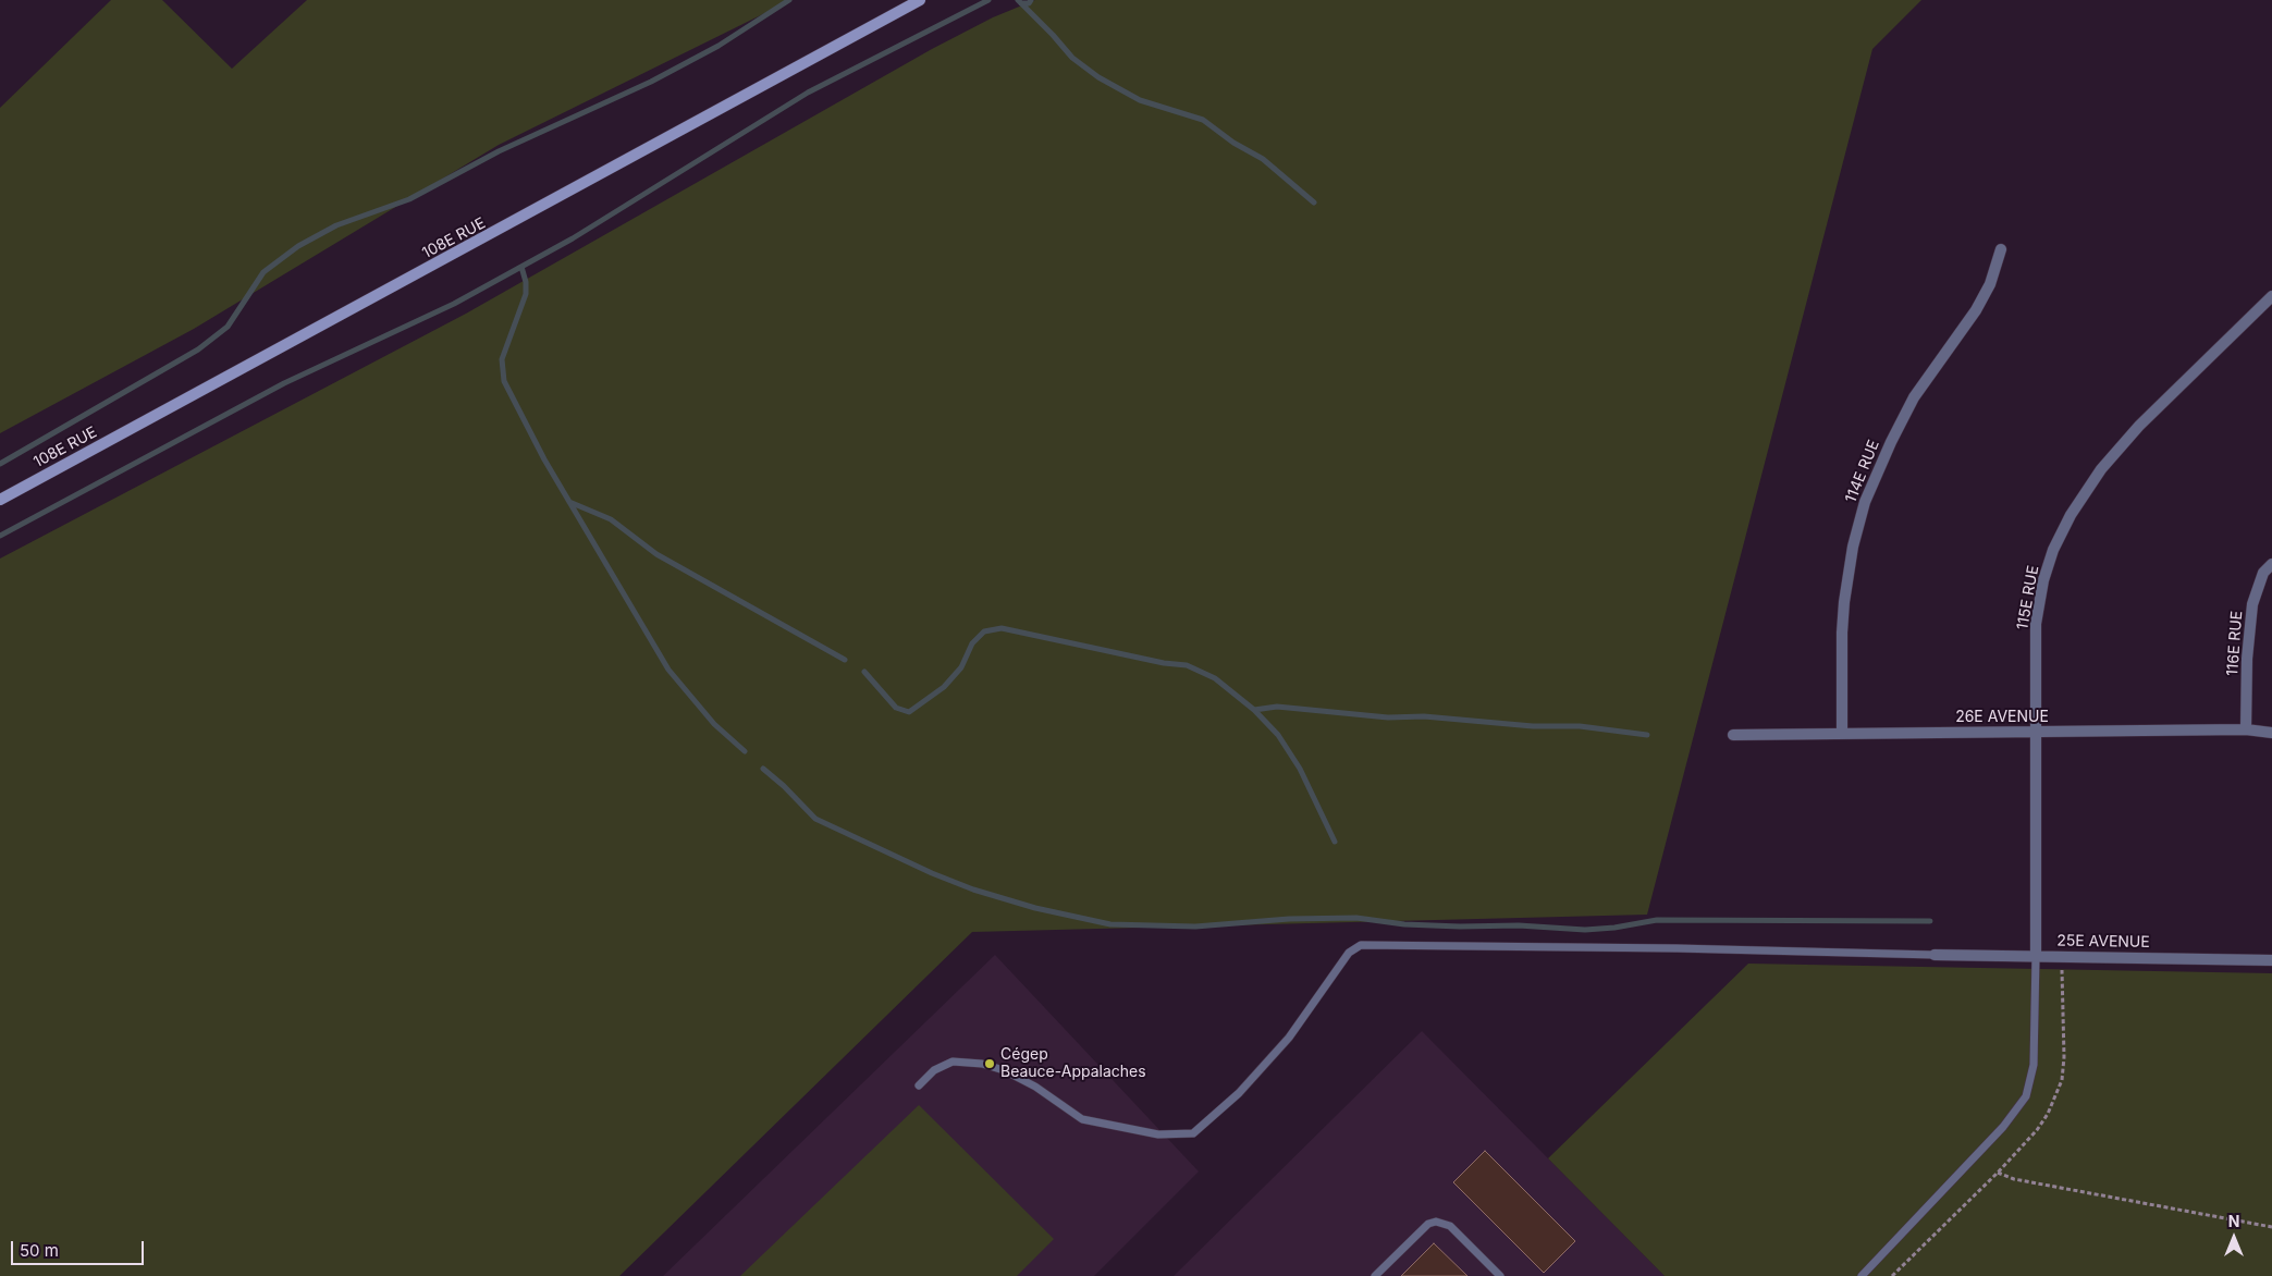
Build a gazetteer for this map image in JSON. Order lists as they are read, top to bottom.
{
  "streets": {
    "main road": ["108E RUE"],
    "street": [
      "114E RUE",
      "115E RUE",
      "116E RUE",
      "26E AVENUE",
      "25E AVENUE"
    ]
  },
  "crossings": [
    ["114E RUE", "26E AVENUE"],
    ["115E RUE", "26E AVENUE"],
    ["115E RUE", "25E AVENUE"],
    ["116E RUE", "26E AVENUE"]
  ],
  "places": ["Cégep Beauce-Appalaches"],
  "scale_bar": "50 m",
  "north": "top"
}
